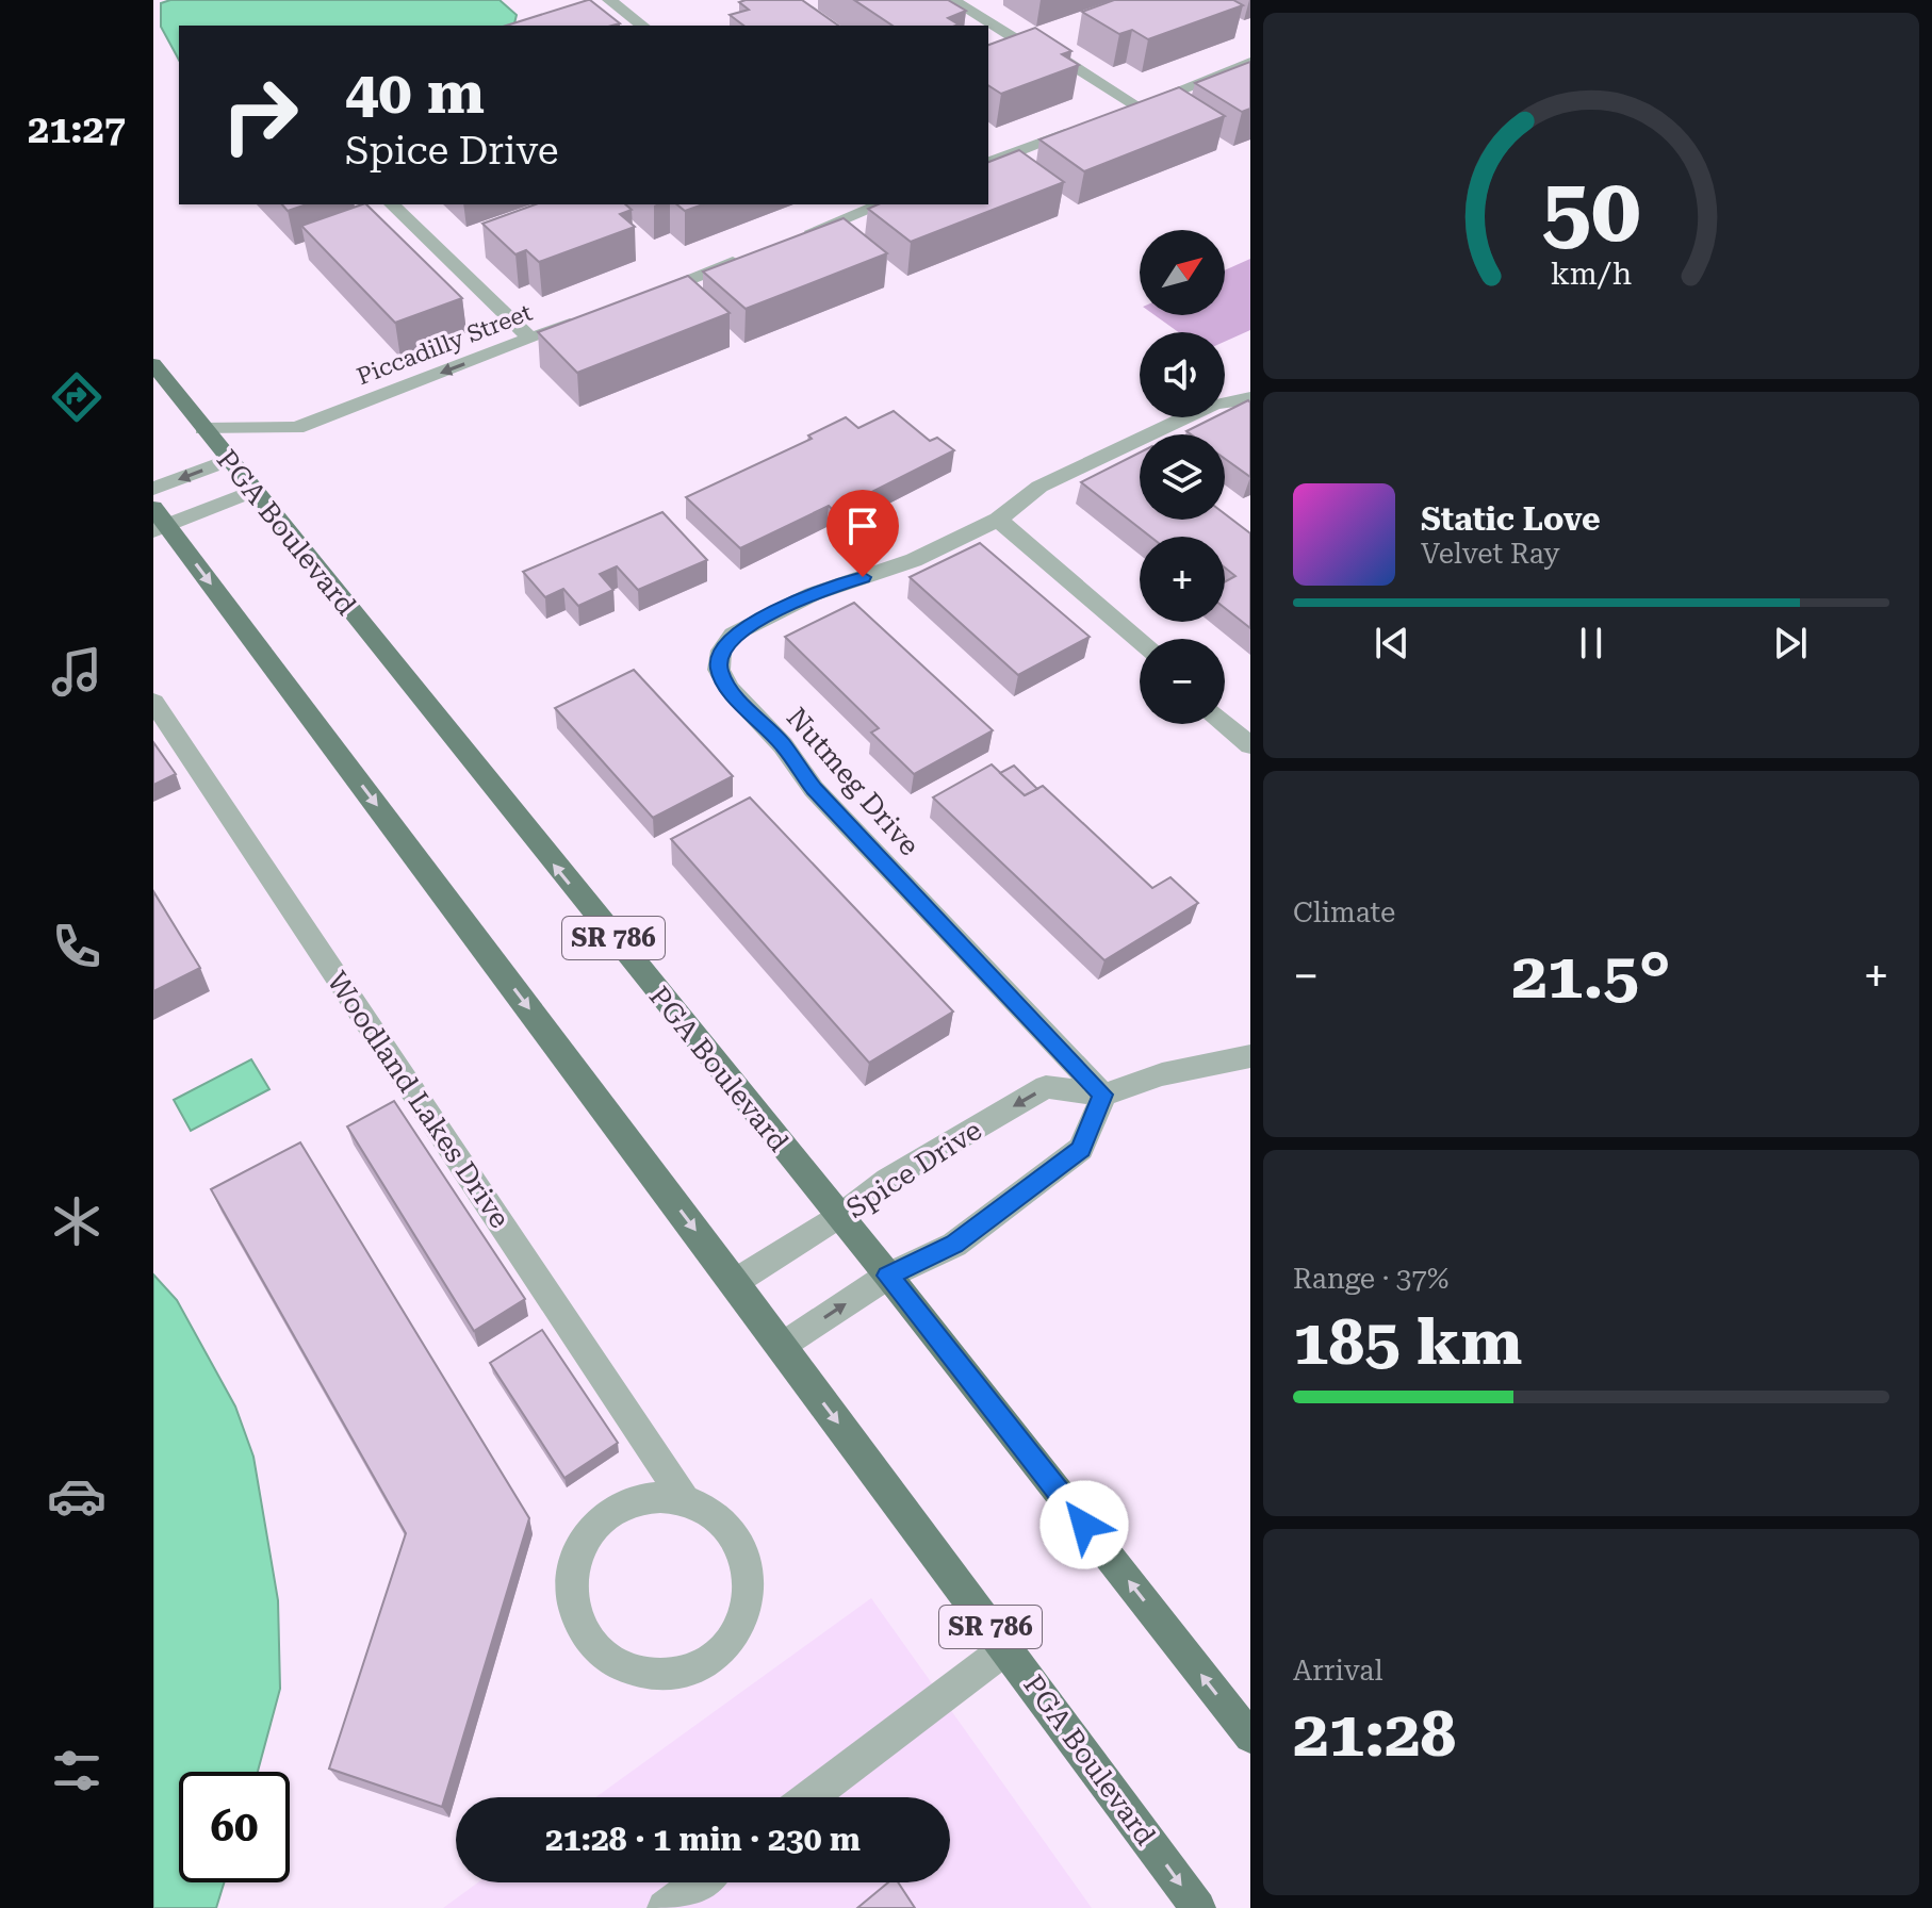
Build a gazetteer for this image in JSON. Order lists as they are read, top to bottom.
{
  "streets": {
    "main road": ["PGA Boulevard", "SR 786"],
    "street": [
      "Piccadilly Street",
      "Nutmeg Drive",
      "Woodland Lakes Drive",
      "Spice Drive"
    ]
  },
  "crossings": [
    ["Piccadilly Street", "PGA Boulevard"],
    ["PGA Boulevard", "Spice Drive"],
    ["Nutmeg Drive", "Spice Drive"]
  ],
  "one_way": ["Piccadilly Street"],
  "north": "top right",
  "page": {
    "tabs": "21:27",
    "turn": ["40 m", "Spice Drive"],
    "map_buttons": ["+", "−"],
    "song": ["Static Love", "Velvet Ray"],
    "tile": [
      "Climate",
      ["Range · 37%", "185 km"],
      ["Arrival", "21:28"]
    ],
    "heat": ["−", "21.5°", "+"],
    "limit": "60",
    "trip": "21:28 · 1 min · 230 m",
    "gauge": ["50", "km/h"]
  }
}
